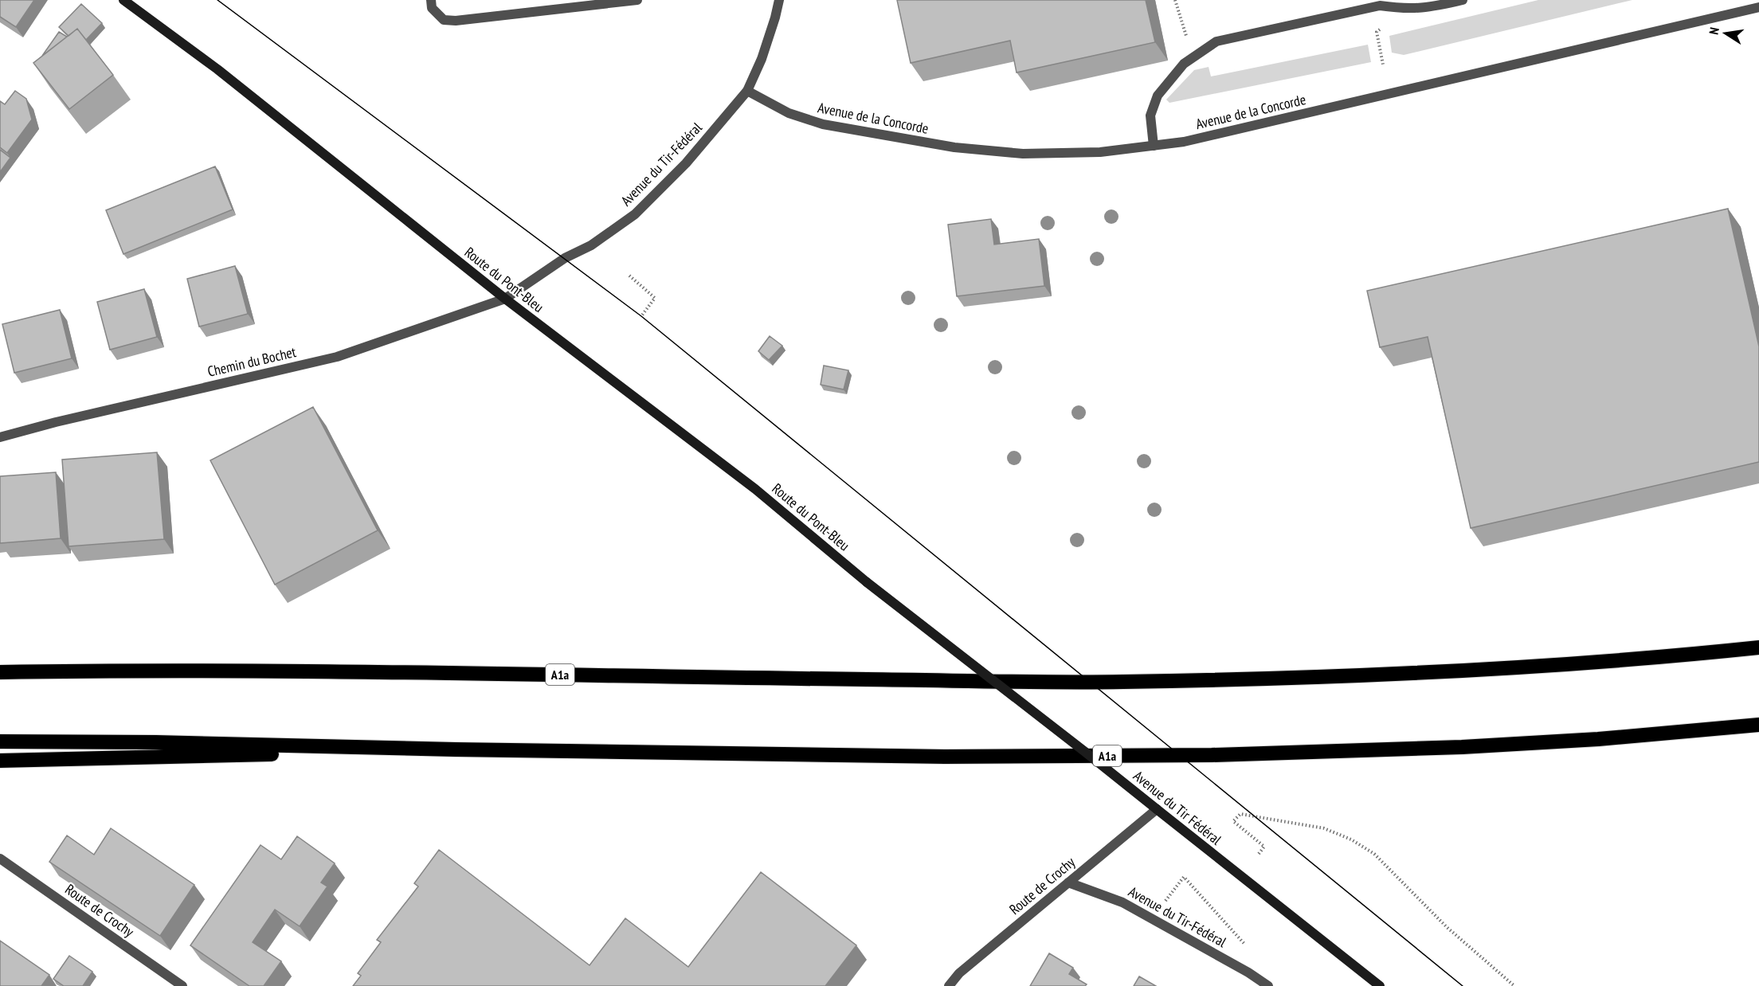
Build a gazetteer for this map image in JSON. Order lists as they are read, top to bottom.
{
  "streets": {
    "highway": ["A1a"],
    "main road": ["Route du Pont-Bleu", "Avenue du Tir Fédéral"],
    "street": [
      "Avenue de la Concorde",
      "Avenue du Tir-Fédéral",
      "Chemin du Bochet",
      "Route de Crochy"
    ]
  },
  "crossings": [
    ["Avenue de la Concorde", "Avenue du Tir-Fédéral"],
    ["Avenue du Tir-Fédéral", "Route du Pont-Bleu"],
    ["Avenue du Tir-Fédéral", "Chemin du Bochet"],
    ["Avenue du Tir-Fédéral", "Route de Crochy"],
    ["Route du Pont-Bleu", "Chemin du Bochet"],
    ["Route du Pont-Bleu", "Avenue du Tir Fédéral"],
    ["Avenue du Tir Fédéral", "Route de Crochy"]
  ],
  "north": "left"
}
